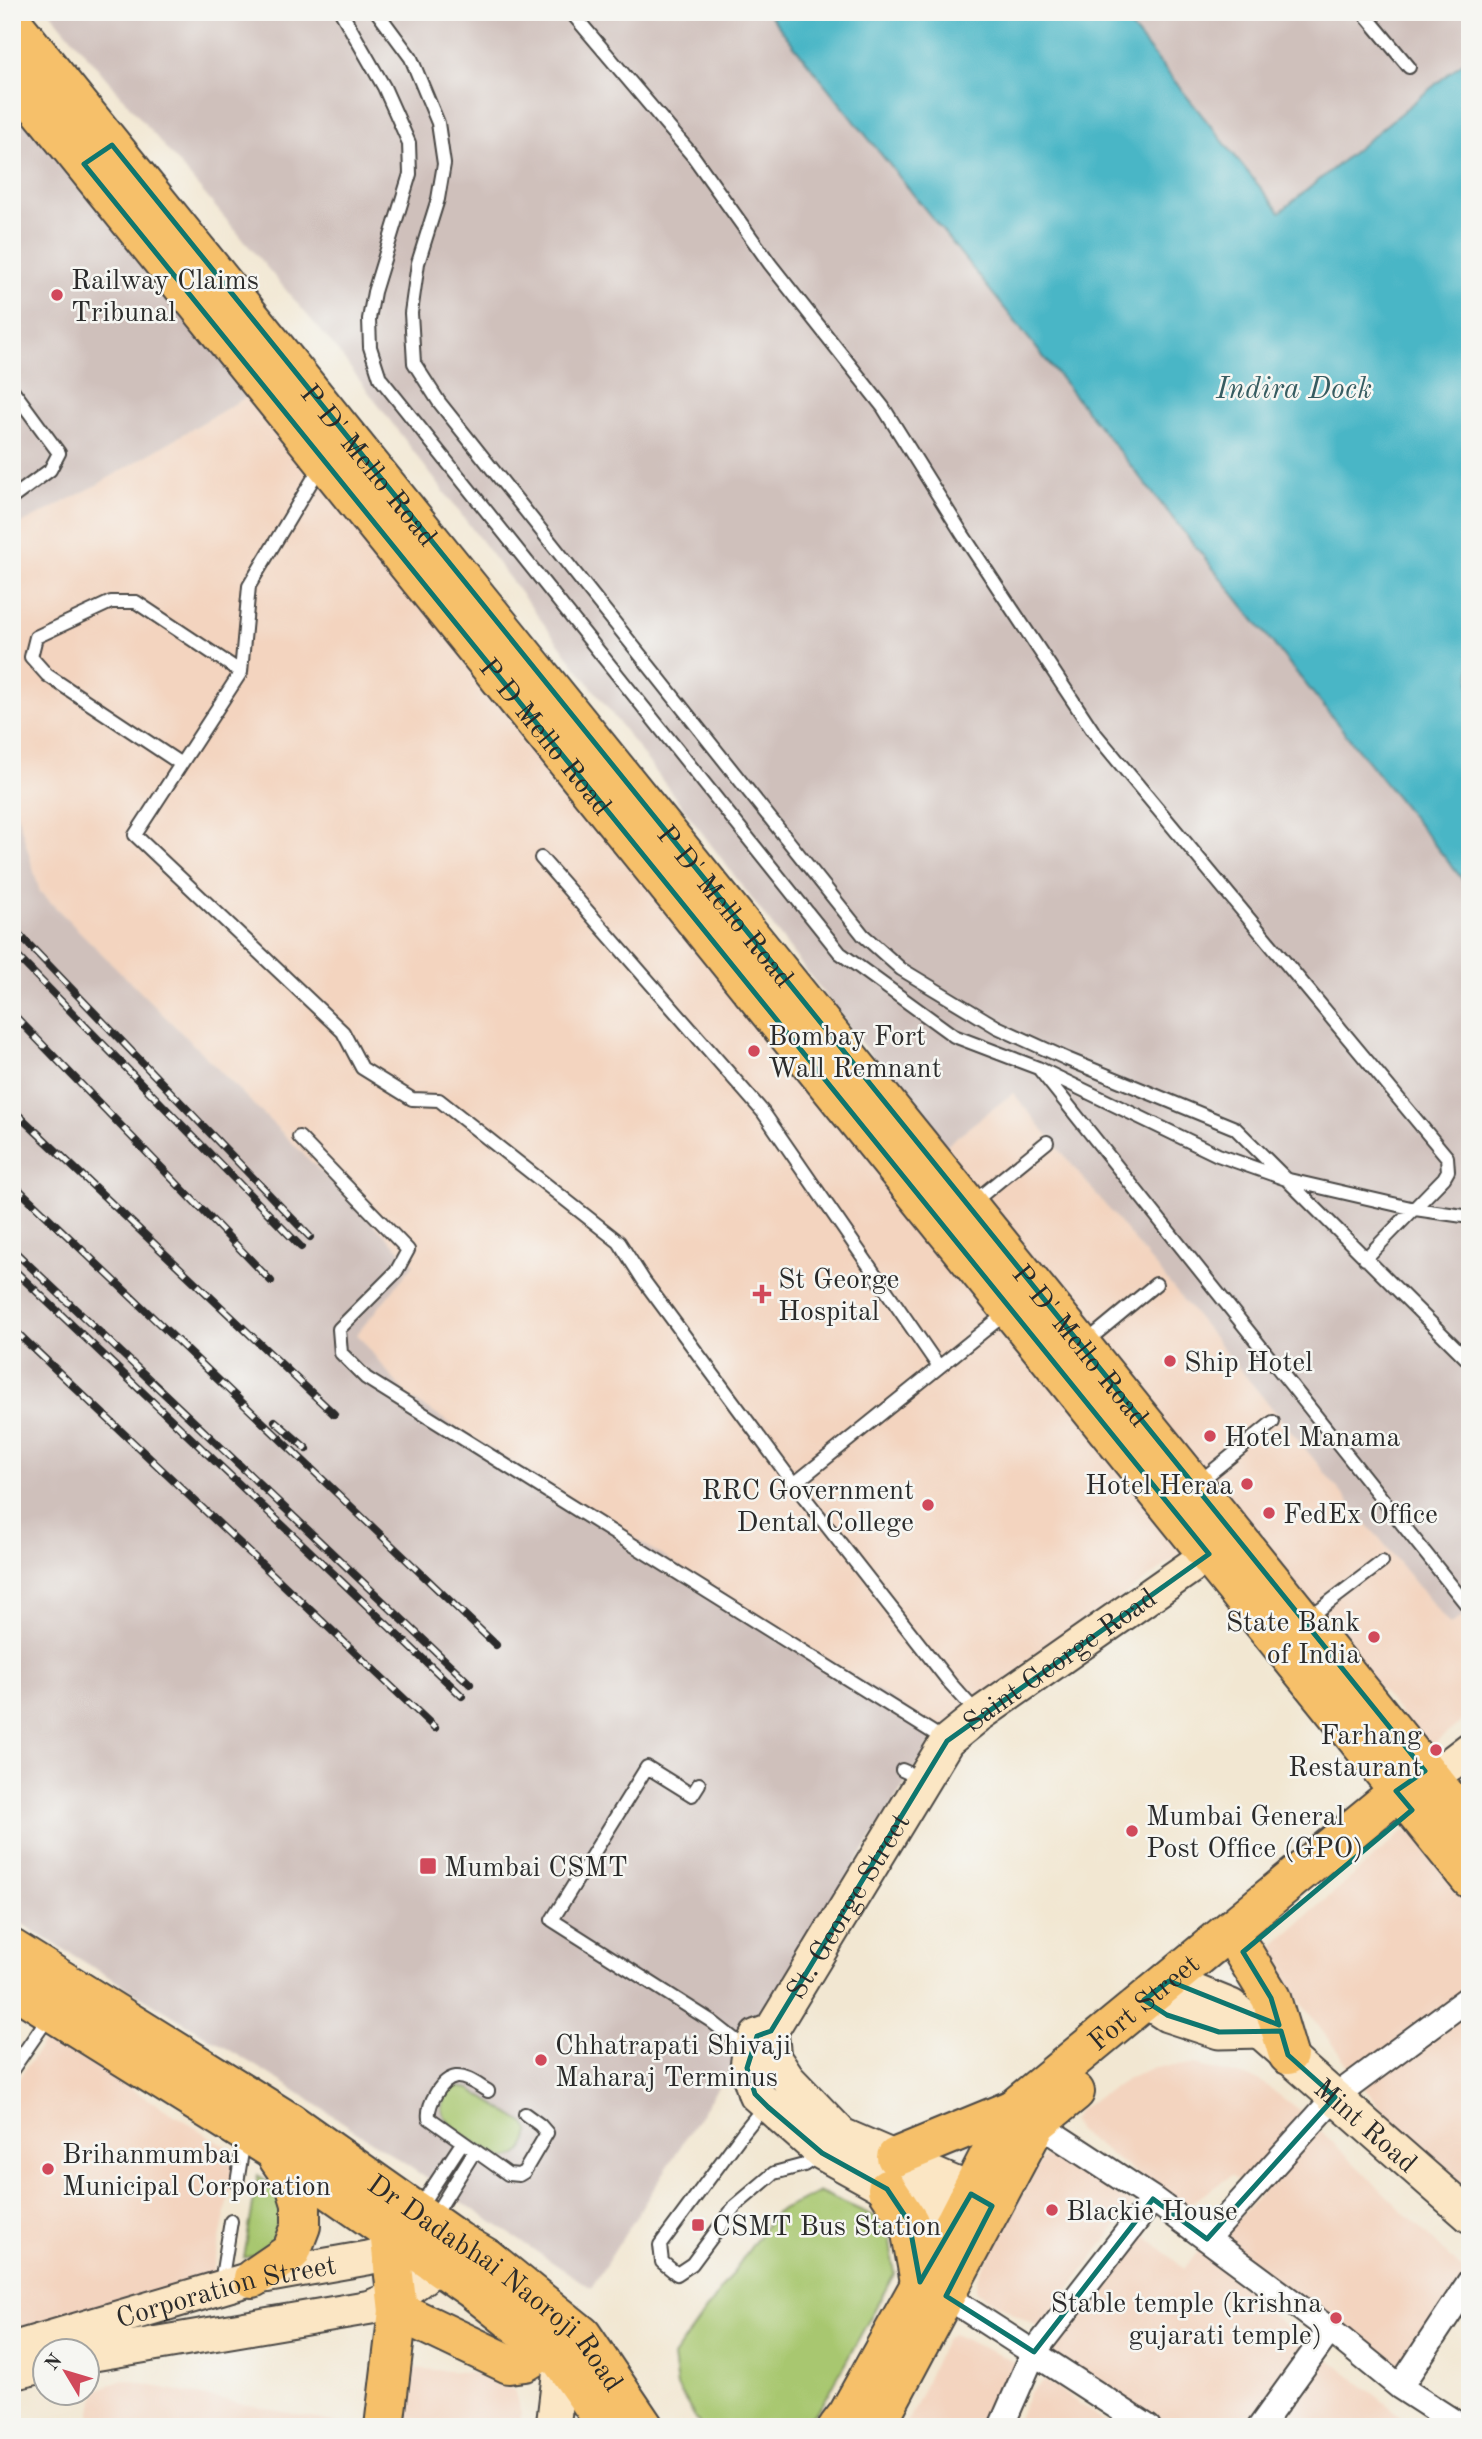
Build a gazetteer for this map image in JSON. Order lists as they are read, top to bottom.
{
  "streets": {
    "main road": [
      "P D' Mello Road",
      "P D Mello Road",
      "Saint George Road",
      "St. George Street",
      "Fort Street",
      "Mint Road",
      "Dr Dadabhai Naoroji Road",
      "Corporation Street"
    ]
  },
  "crossings": [
    ["P D' Mello Road", "P D Mello Road"],
    ["P D' Mello Road", "Fort Street"],
    ["P D Mello Road", "Saint George Road"],
    ["P D Mello Road", "Fort Street"],
    ["Saint George Road", "St. George Street"],
    ["Fort Street", "Mint Road"],
    ["Dr Dadabhai Naoroji Road", "Corporation Street"]
  ],
  "water": ["Indira Dock"],
  "places": {
    "other": [
      "Railway Claims Tribunal",
      "Bombay Fort Wall Remnant",
      "Ship Hotel",
      "Hotel Manama",
      "Hotel Heraa",
      "RRC Government Dental College",
      "FedEx Office",
      "State Bank of India",
      "Farhang Restaurant",
      "Mumbai General Post Office (GPO)",
      "Chhatrapati Shivaji Maharaj Terminus",
      "Brihanmumbai Municipal Corporation",
      "Blackie House",
      "Stable temple (krishna gujarati temple)"
    ],
    "health": ["St George Hospital"],
    "transit": ["Mumbai CSMT", "CSMT Bus Station"]
  },
  "north": "top left"
}
